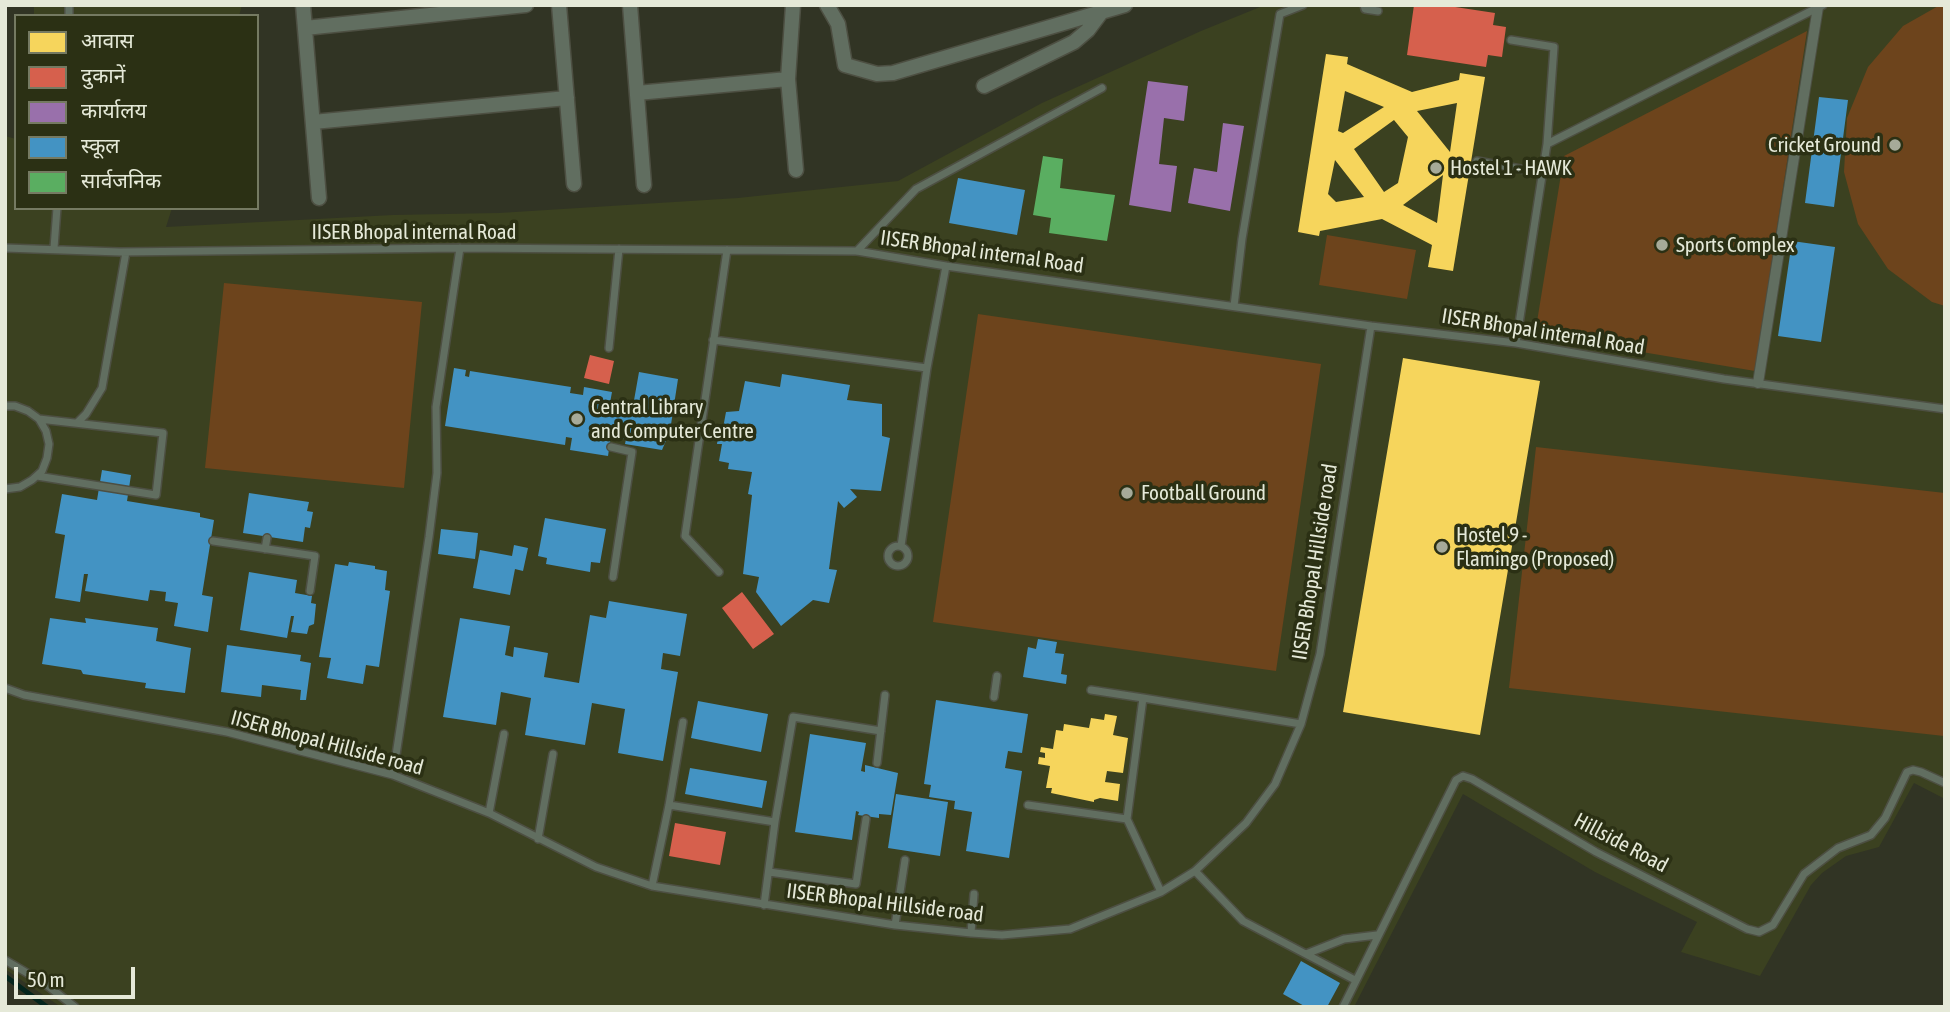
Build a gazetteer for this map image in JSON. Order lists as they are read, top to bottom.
{
  "streets": {
    "lane": ["IISER Bhopal internal Road", "IISER Bhopal Hillside road", "Hillside Road"]
  },
  "crossings": [
    ["IISER Bhopal internal Road", "IISER Bhopal Hillside road"]
  ],
  "places": [
    "Cricket Ground",
    "Hostel 1 - HAWK",
    "Sports Complex",
    "Central Library and Computer Centre",
    "Football Ground",
    "Hostel 9 - Flamingo (Proposed)"
  ],
  "legend": [
    "आवास",
    "दुकानें",
    "कार्यालय",
    "स्कूल",
    "सार्वजनिक"
  ],
  "scale_bar": "50 m"
}
